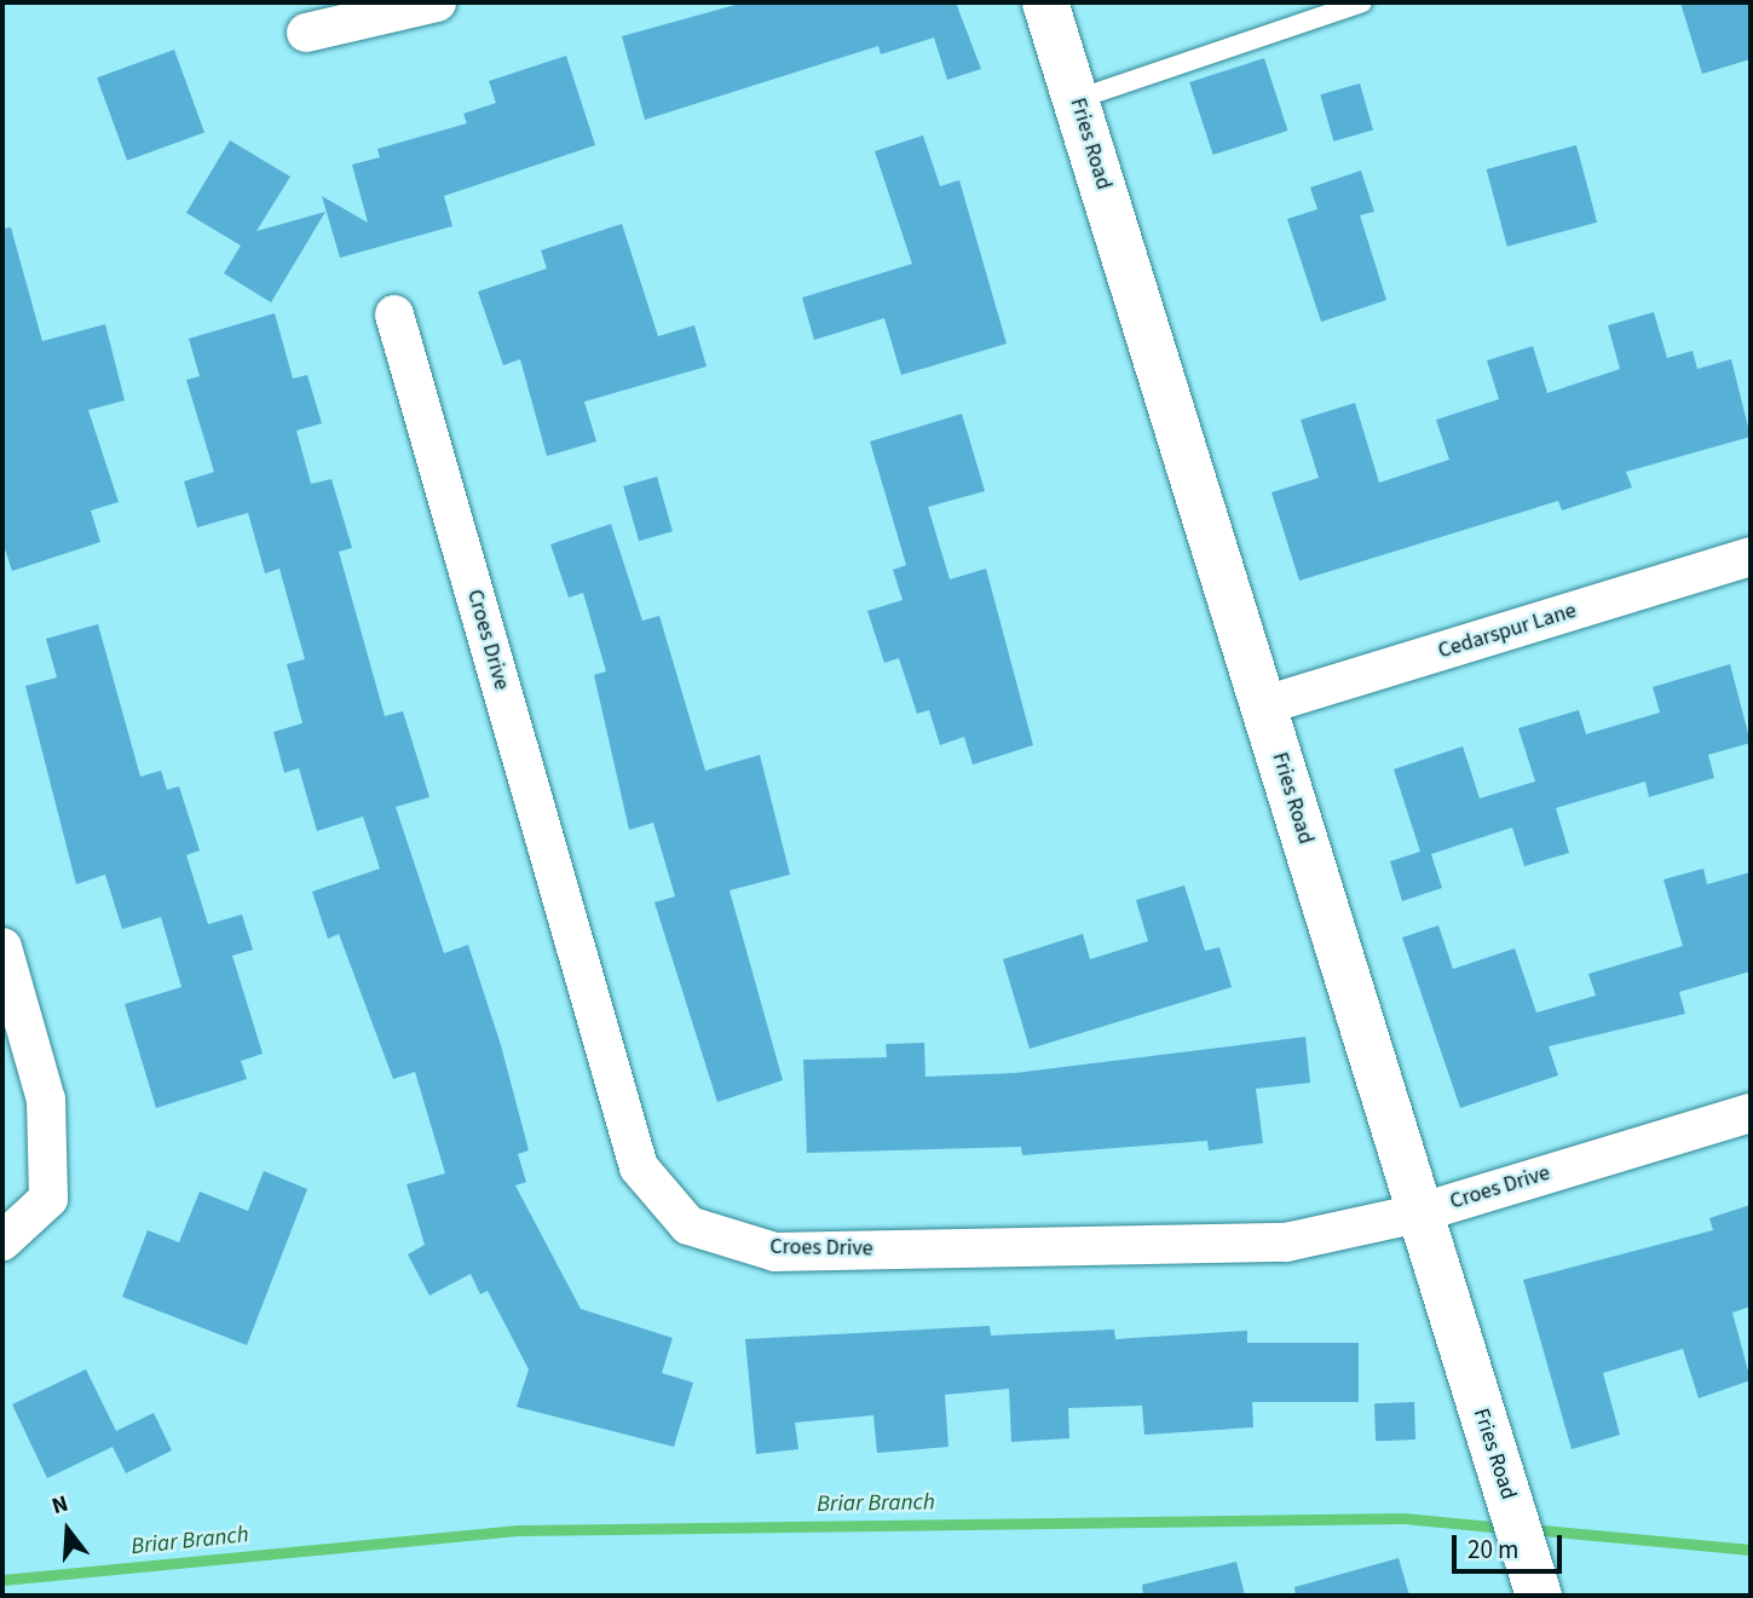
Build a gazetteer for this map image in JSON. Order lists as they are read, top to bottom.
{
  "streets": {
    "street": ["Fries Road", "Cedarspur Lane", "Croes Drive"]
  },
  "crossings": [
    ["Fries Road", "Cedarspur Lane"],
    ["Fries Road", "Croes Drive"]
  ],
  "water": ["Briar Branch"],
  "scale_bar": "20 m",
  "north": "top"
}
